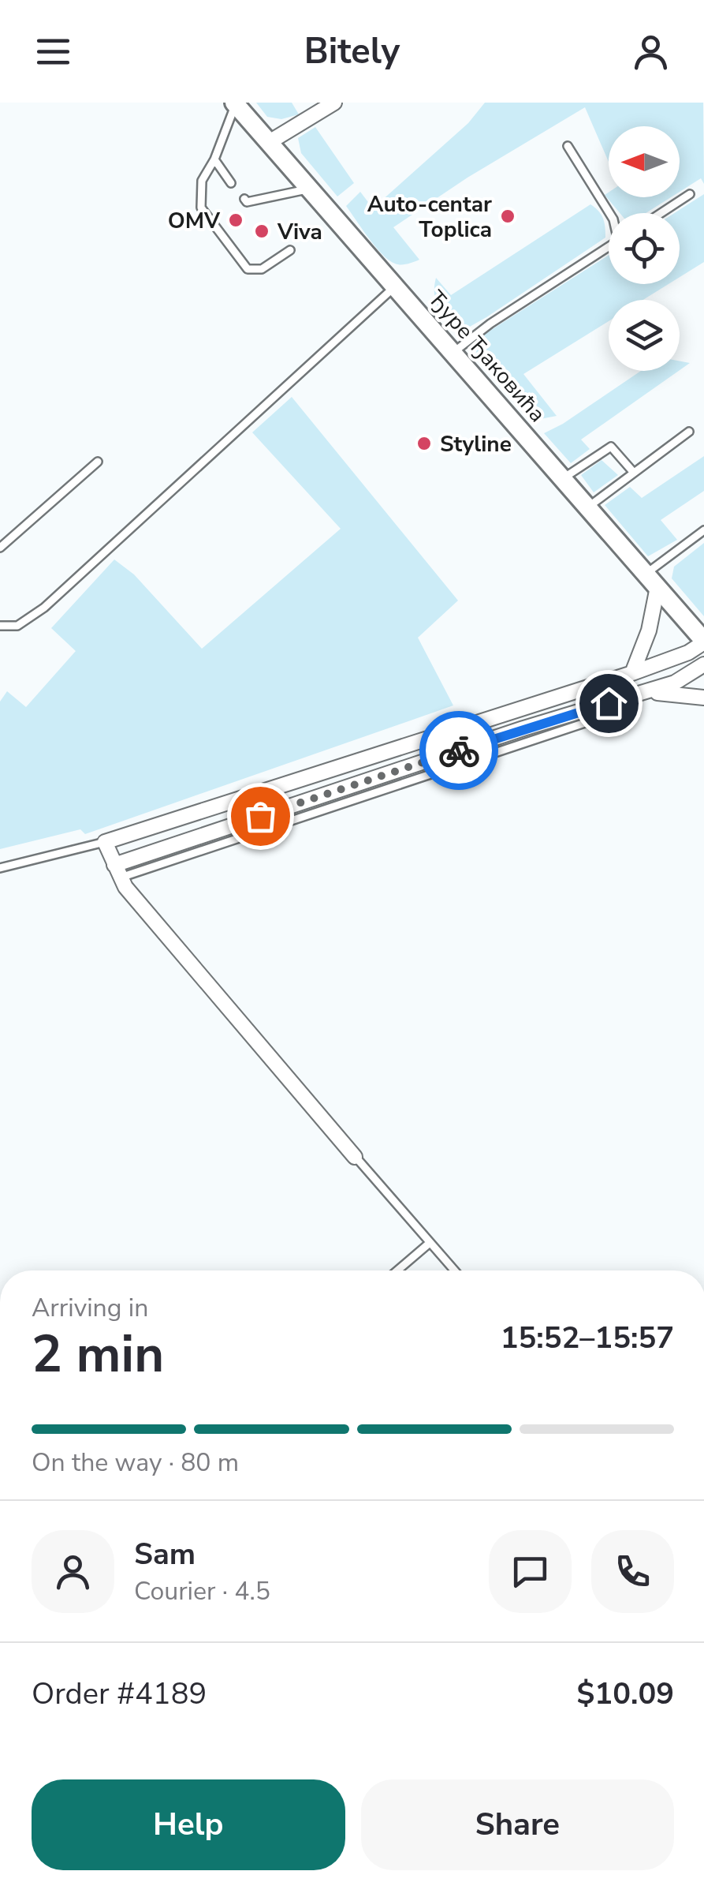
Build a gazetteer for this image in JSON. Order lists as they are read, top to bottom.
{
  "streets": {
    "street": ["Ђуре Ђаковића"]
  },
  "places": [
    "Auto-centar Toplica",
    "OMV",
    "Viva",
    "Styline"
  ],
  "north": "left",
  "page": {
    "header": "Bitely",
    "heading": ["2 min", "Arriving in", "15:52–15:57"],
    "panel": [
      "Sam",
      "Courier · 4.5",
      "Order #4189",
      "$10.09"
    ],
    "bar": "On the way · 80 m",
    "buttons": ["Help", "Share"]
  }
}
